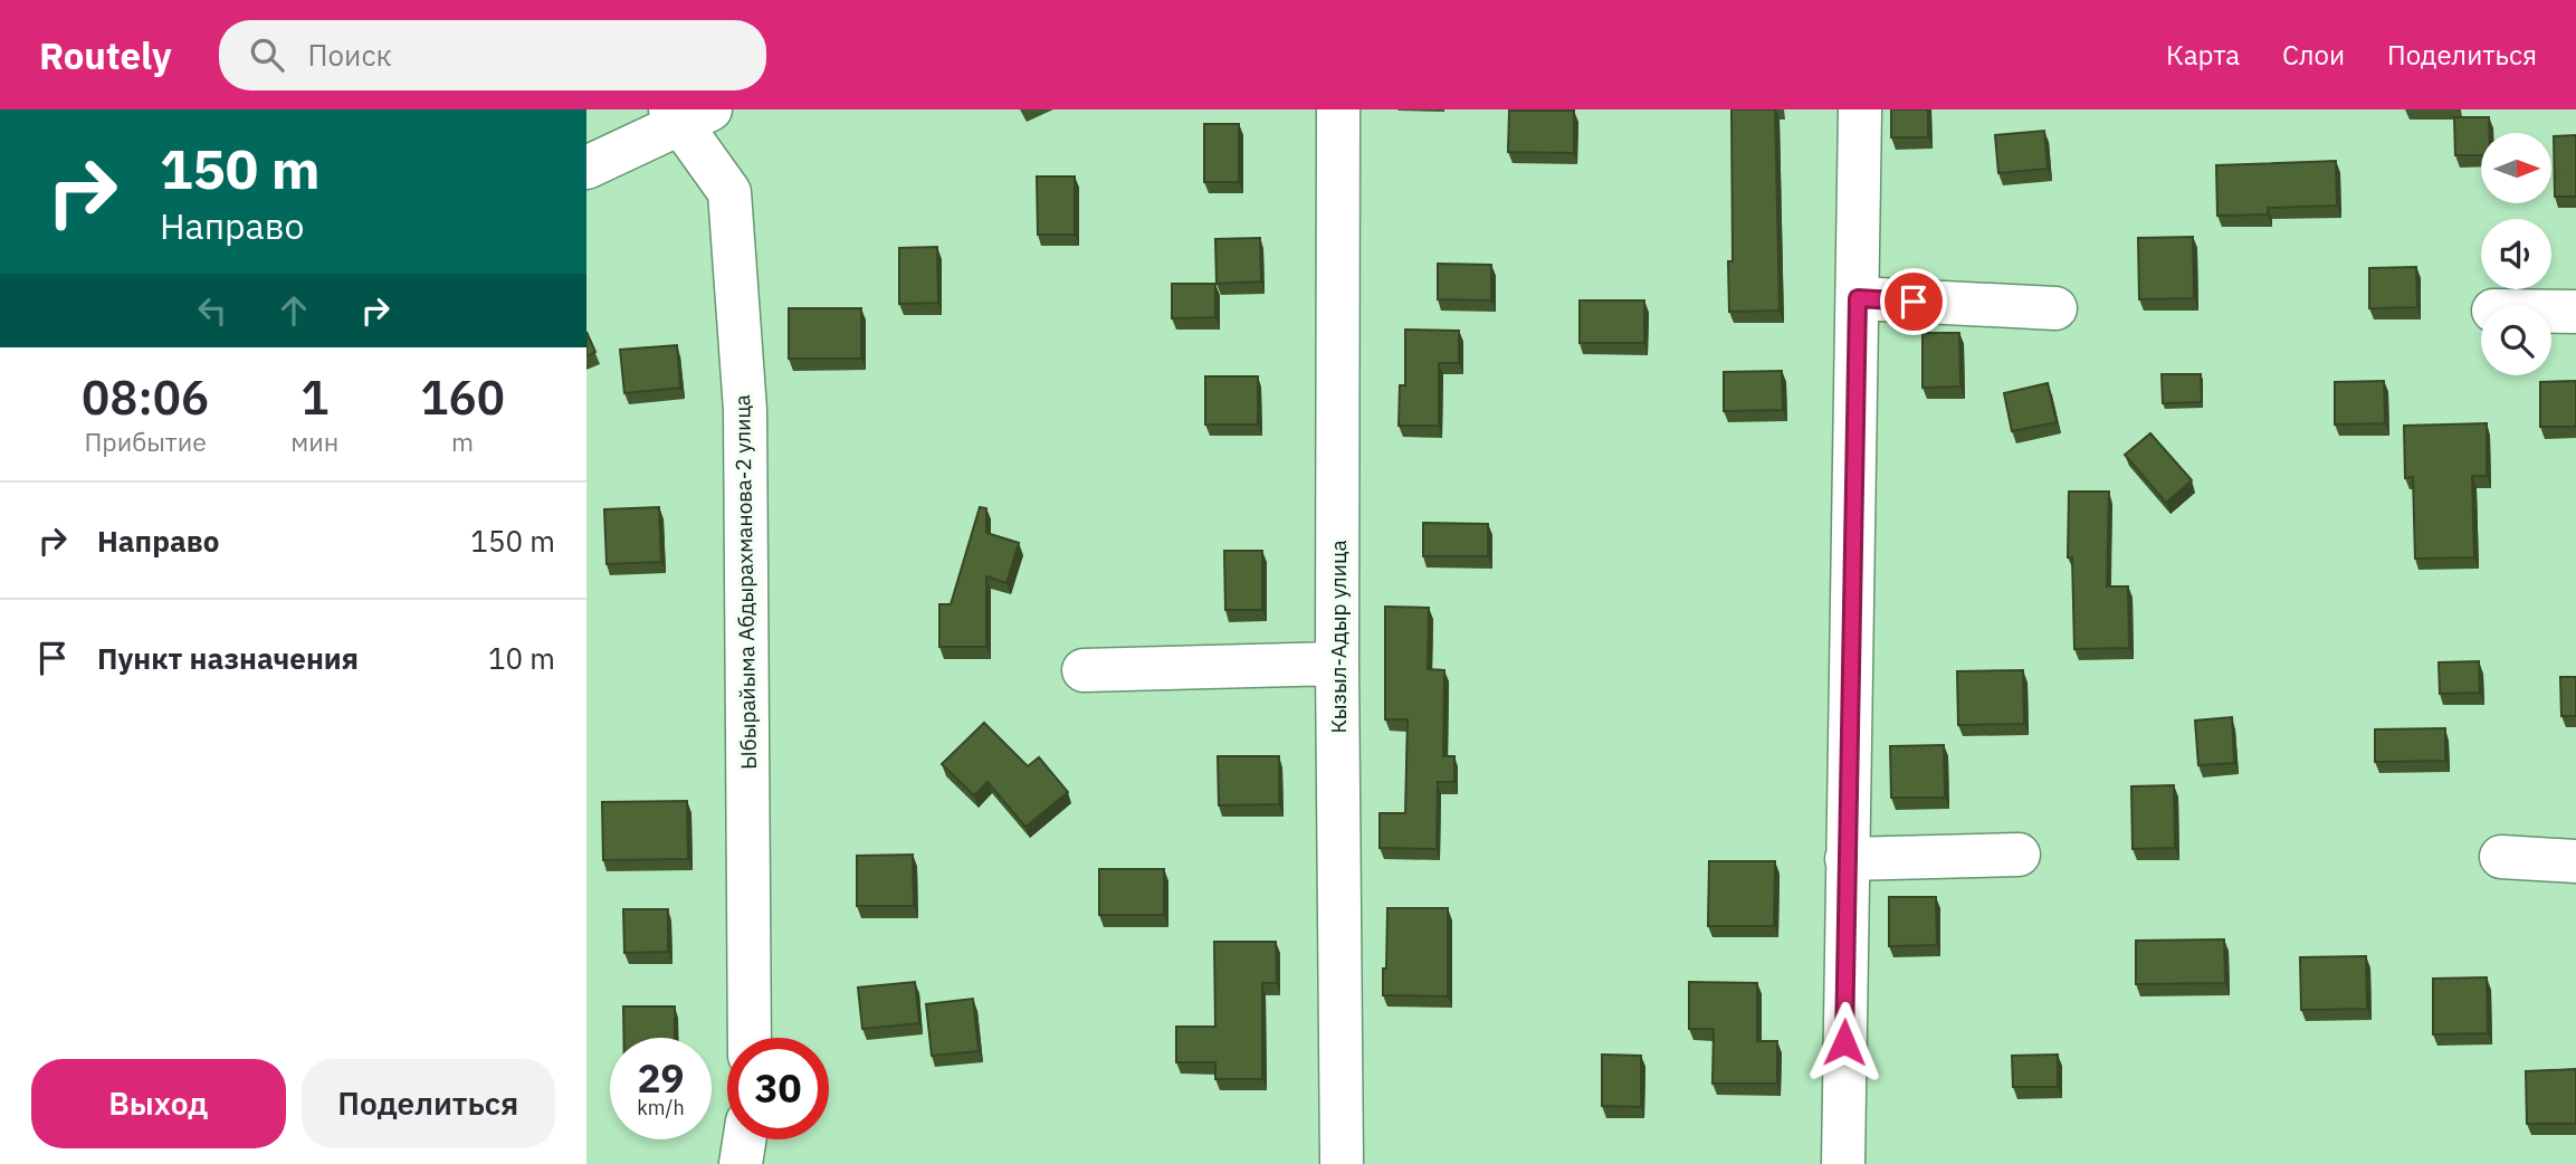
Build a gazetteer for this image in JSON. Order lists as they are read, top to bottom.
{
  "streets": {
    "street": ["Ыбырайыма Абдырахманова-2 улица", "Кызыл-Адыр улица"]
  },
  "north": "right",
  "page": {
    "header": "Routely",
    "search": "Поиск",
    "nav": ["Карта", "Слои", "Поделиться"],
    "turn": ["150 m", "Направо"],
    "eta": [
      "08:06",
      "Прибытие",
      "1",
      "мин",
      "160",
      "m"
    ],
    "list": [
      {
        "name": "Направо",
        "value": "150 m"
      },
      {
        "name": "Пункт назначения",
        "value": "10 m"
      }
    ],
    "speed": "29 km/h",
    "limit": "30",
    "buttons": ["Выход", "Поделиться"]
  }
}
